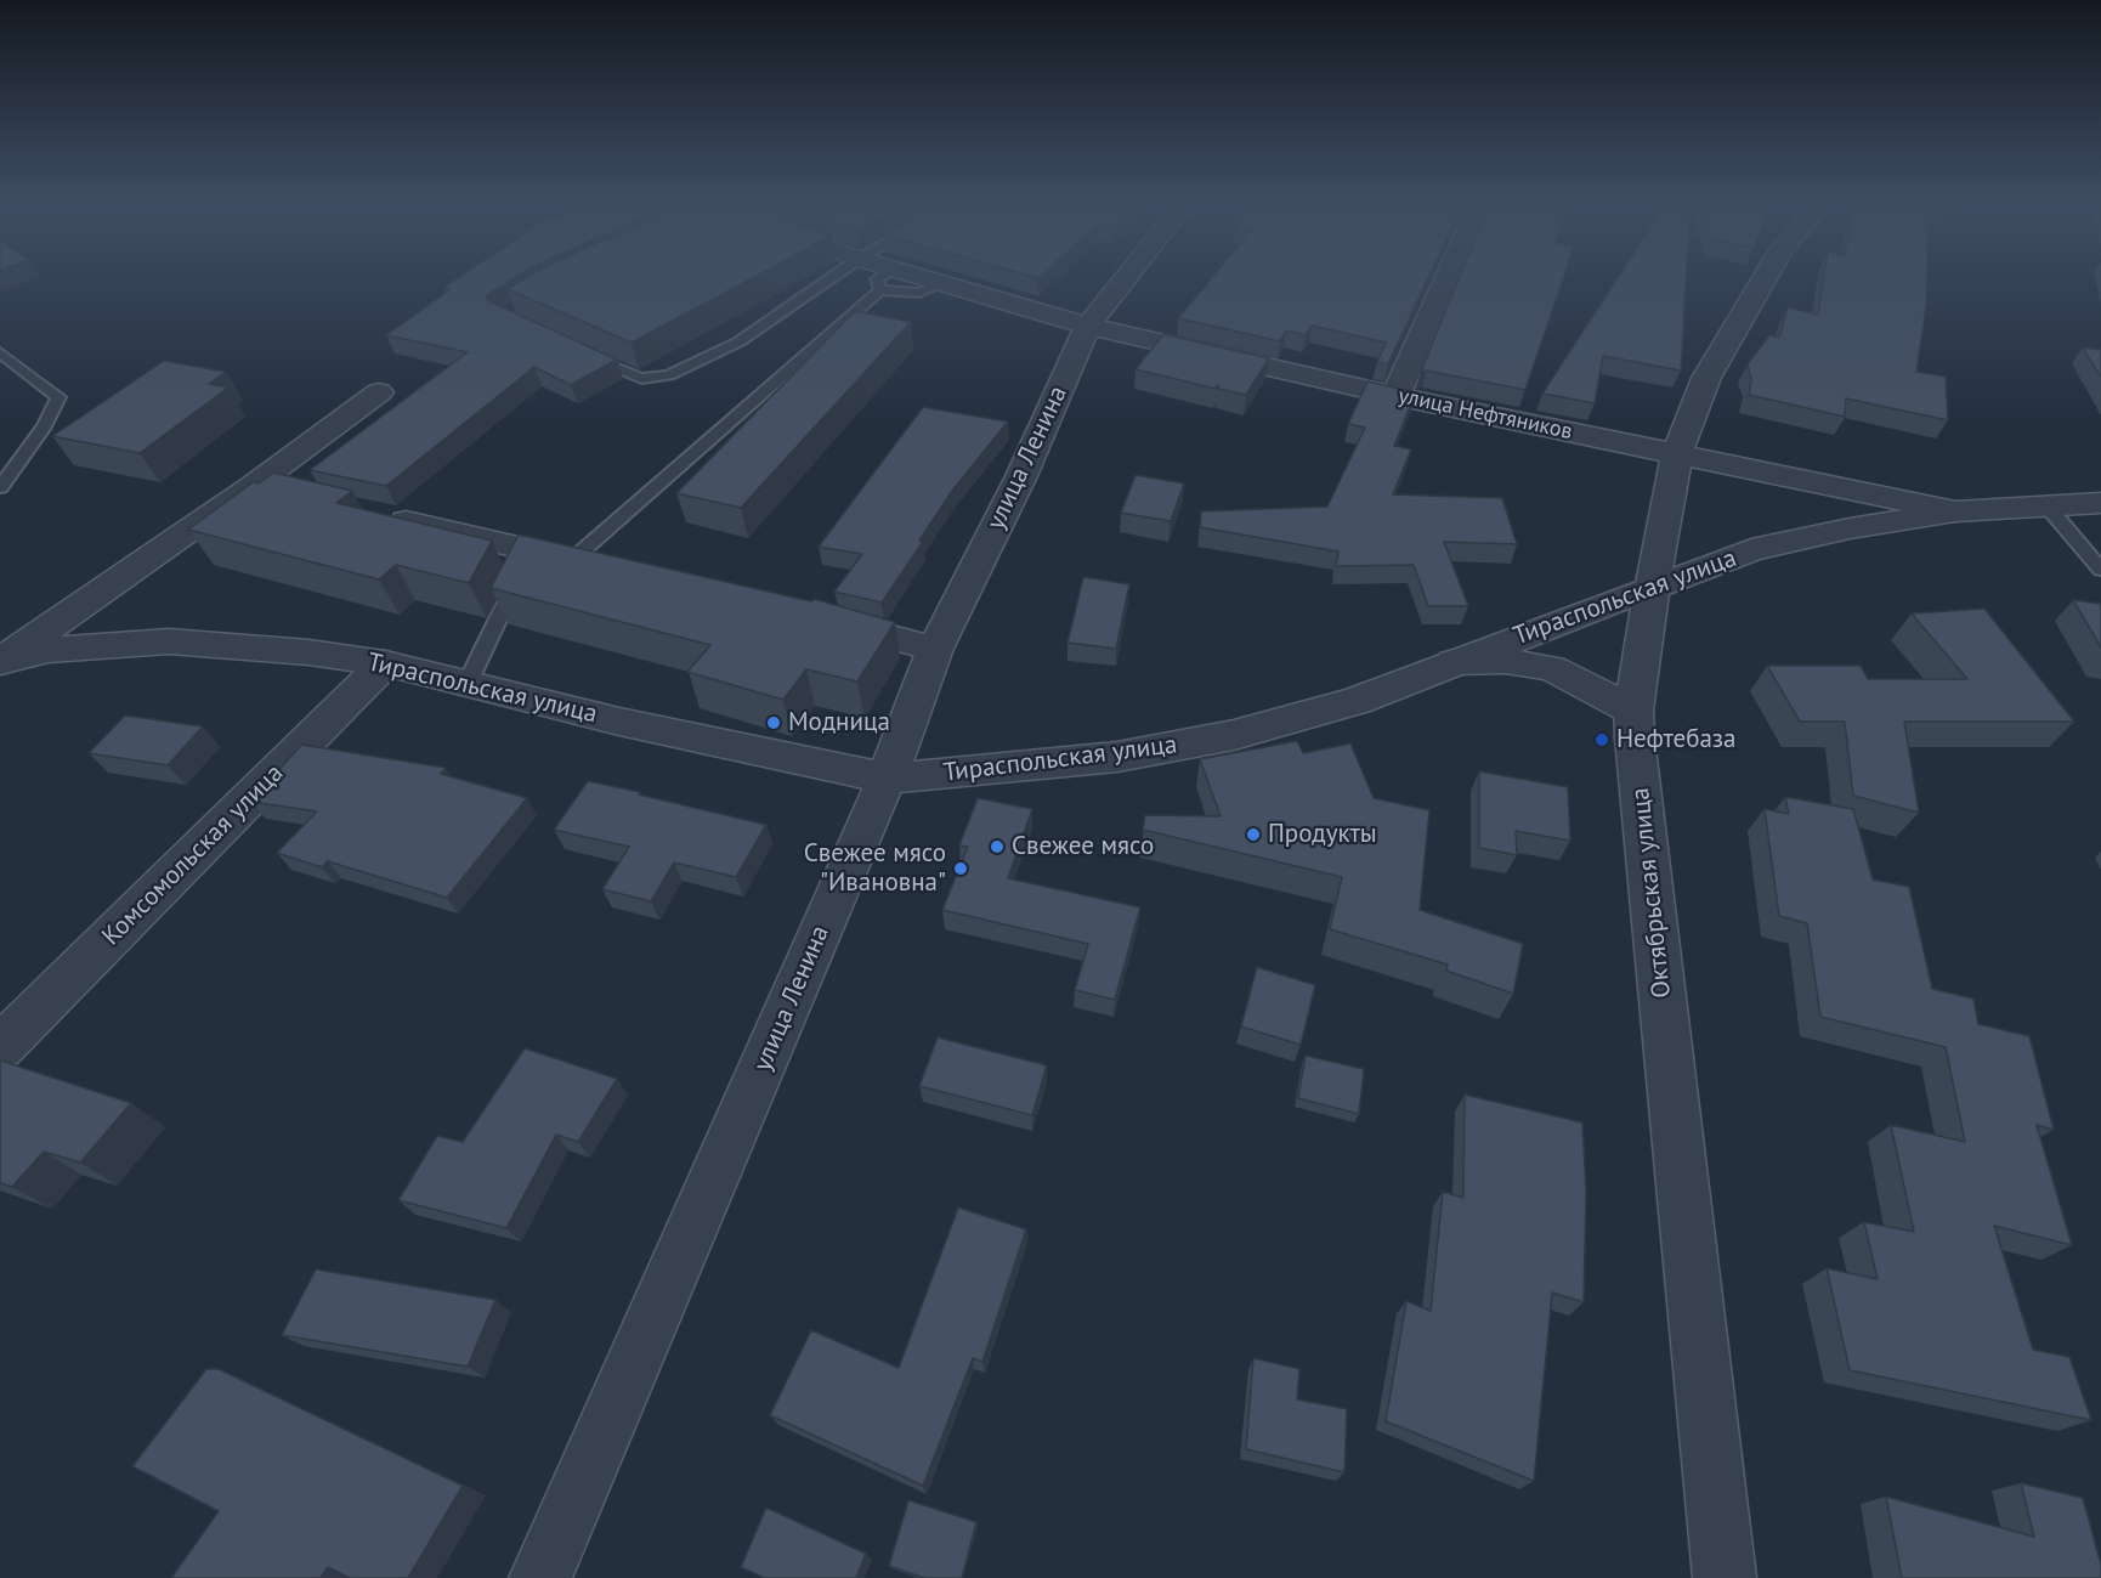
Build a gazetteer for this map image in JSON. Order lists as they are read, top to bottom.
{
  "streets": {
    "street": [
      "улица Нефтяников",
      "улица Ленина",
      "Тираспольская улица",
      "Комсомольская улица",
      "Октябрьская улица"
    ]
  },
  "crossings": [
    ["улица Нефтяников", "улица Ленина"],
    ["улица Нефтяников", "Тираспольская улица"],
    ["улица Нефтяников", "Октябрьская улица"],
    ["улица Ленина", "Тираспольская улица"],
    ["Тираспольская улица", "Комсомольская улица"],
    ["Тираспольская улица", "Октябрьская улица"]
  ],
  "places": [
    "Модница",
    "Нефтебаза",
    "Продукты",
    "Свежее мясо",
    "Свежее мясо \"Ивановна\""
  ]
}
